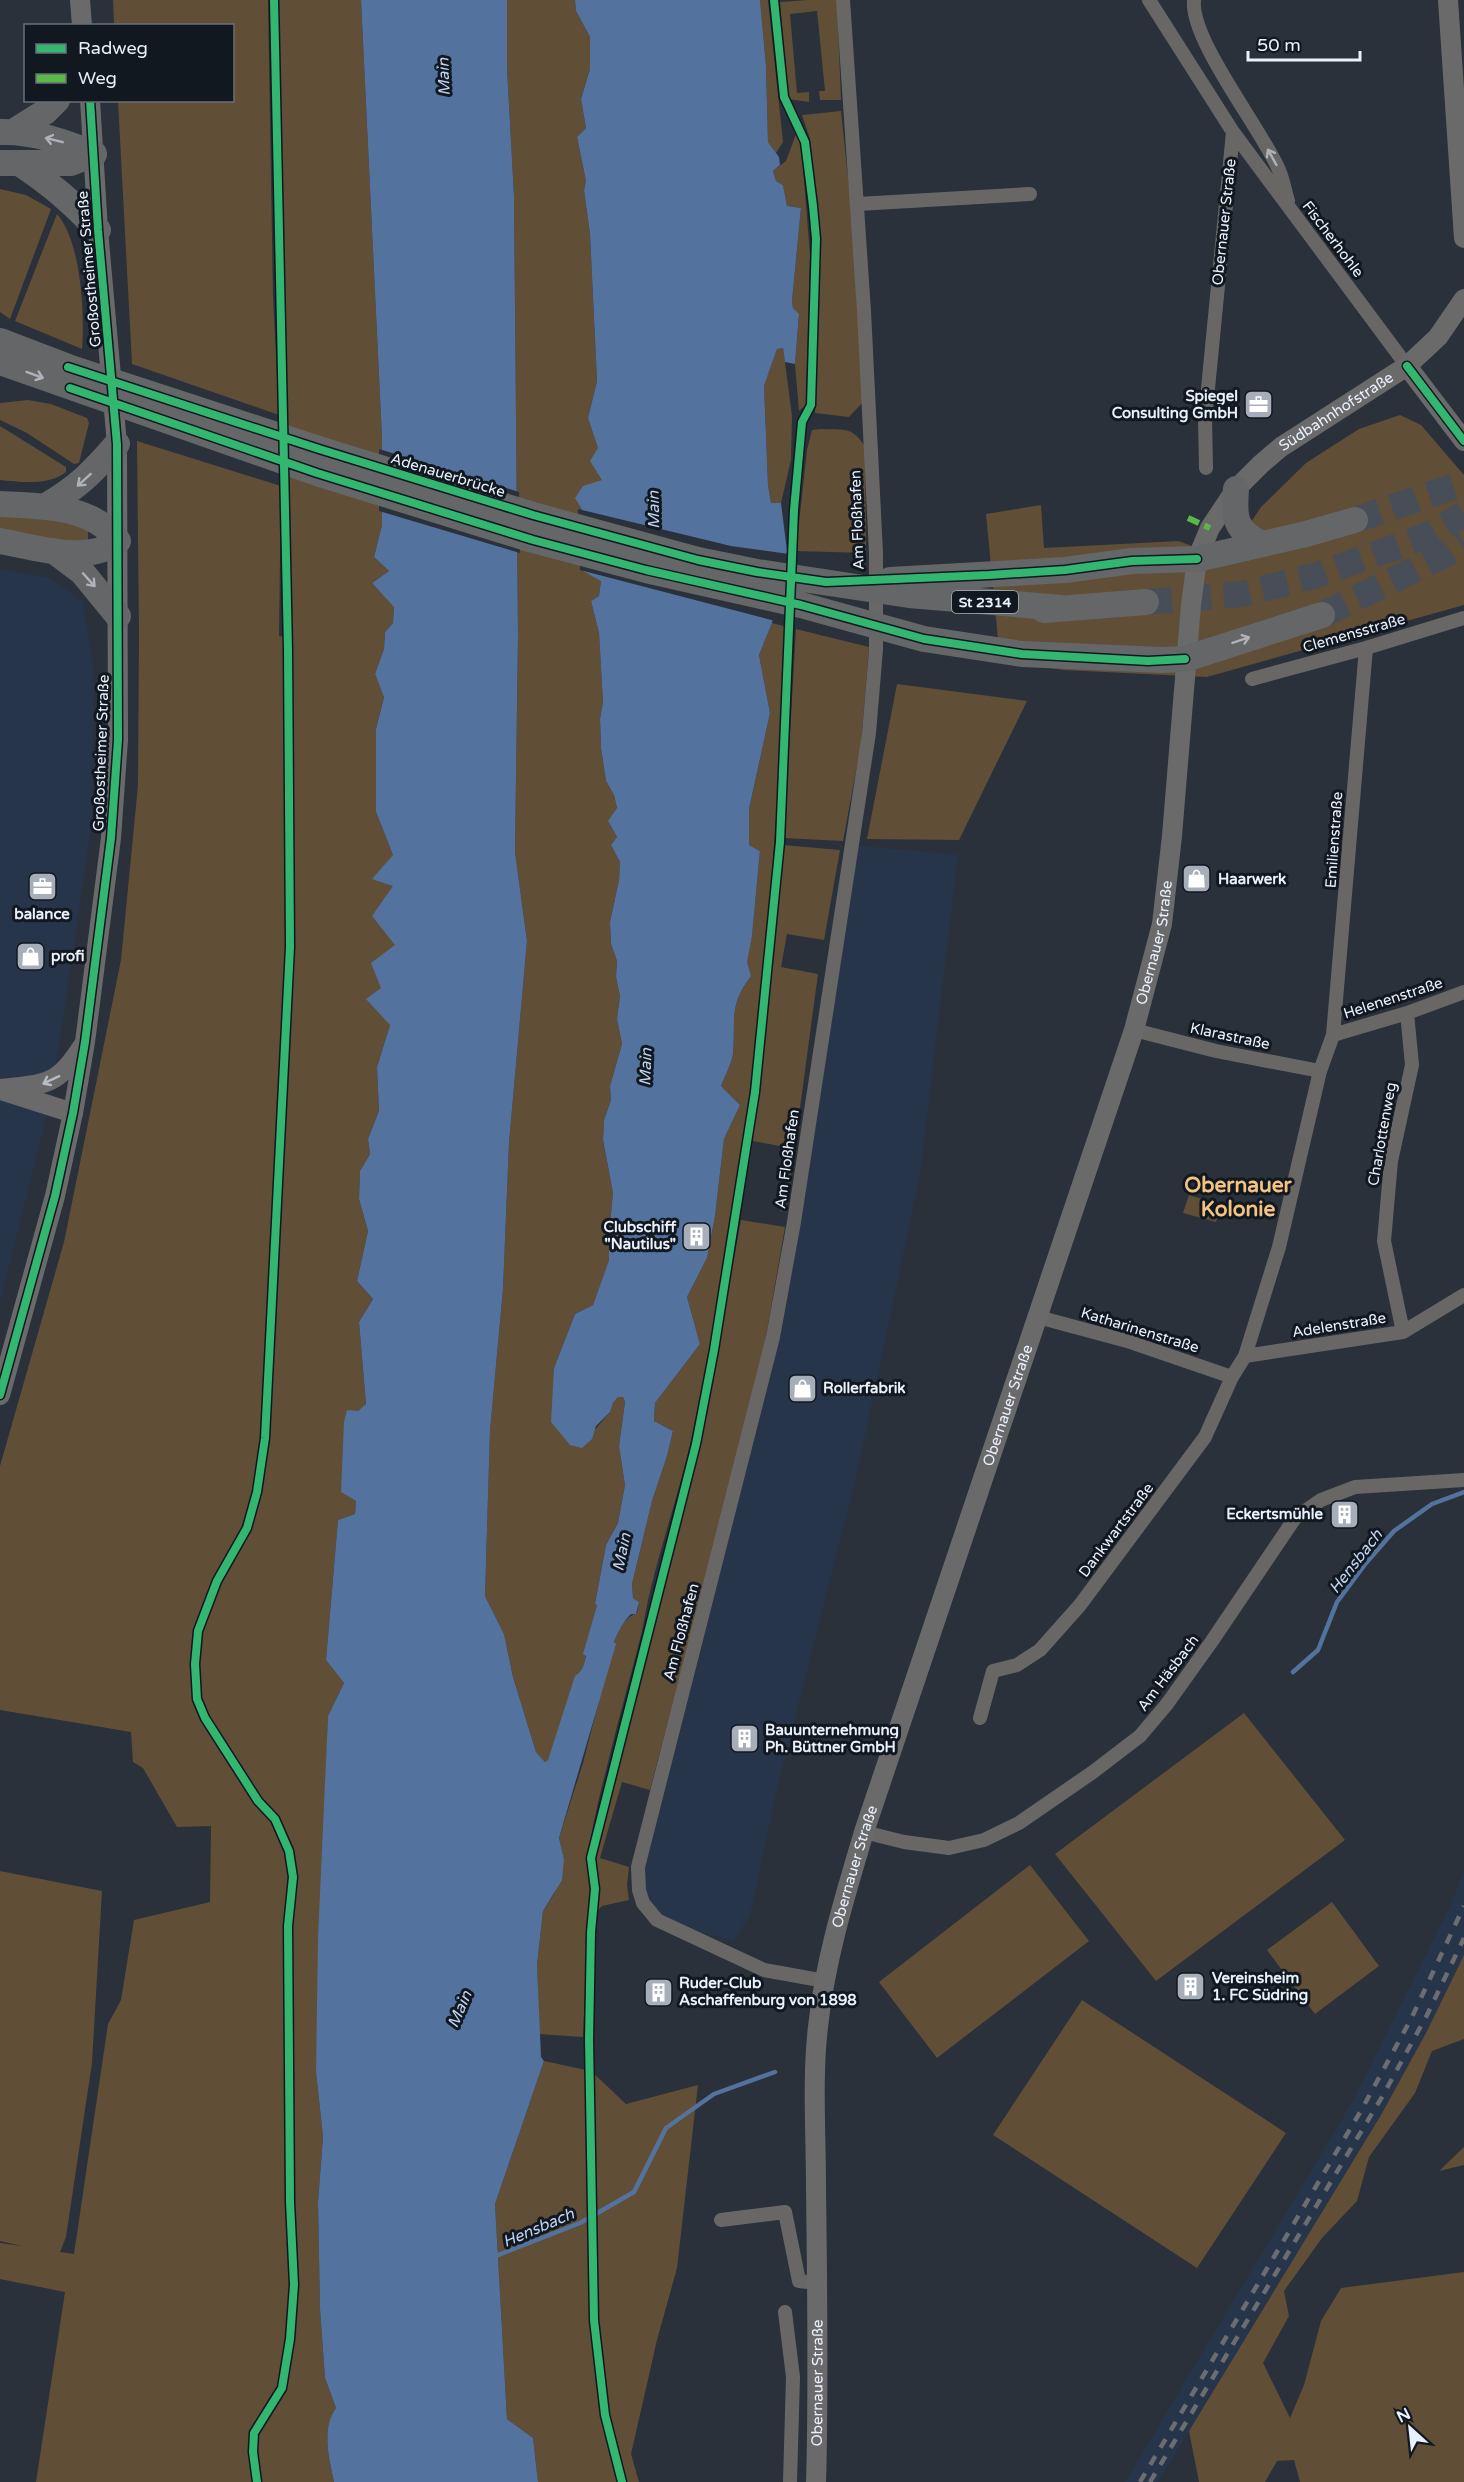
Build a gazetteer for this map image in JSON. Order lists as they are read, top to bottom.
{
  "streets": {
    "highway": ["Adenauerbrücke", "St 2314"],
    "main road": ["Obernauer Straße", "Großostheimer Straße", "Südbahnhofstraße"],
    "street": [
      "Fischerhohle",
      "Am Floßhafen",
      "Clemensstraße",
      "Emilienstraße",
      "Helenenstraße",
      "Klarastraße",
      "Charlottenweg",
      "Adelenstraße",
      "Katharinenstraße",
      "Dankwartstraße",
      "Am Häsbach"
    ]
  },
  "crossings": [
    ["Obernauer Straße", "Fischerhohle"],
    ["Obernauer Straße", "Südbahnhofstraße"],
    ["Obernauer Straße", "Am Floßhafen"],
    ["Obernauer Straße", "Klarastraße"],
    ["Obernauer Straße", "Katharinenstraße"],
    ["Obernauer Straße", "Am Häsbach"],
    ["Fischerhohle", "Südbahnhofstraße"],
    ["Adenauerbrücke", "St 2314"],
    ["Clemensstraße", "Emilienstraße"],
    ["Emilienstraße", "Helenenstraße"],
    ["Emilienstraße", "Klarastraße"],
    ["Emilienstraße", "Dankwartstraße"],
    ["Helenenstraße", "Charlottenweg"],
    ["Klarastraße", "Dankwartstraße"],
    ["Charlottenweg", "Adelenstraße"],
    ["Adelenstraße", "Dankwartstraße"],
    ["Katharinenstraße", "Dankwartstraße"]
  ],
  "districts": ["Obernauer Kolonie"],
  "water": ["Main", "Hensbach"],
  "places": {
    "office": ["Spiegel Consulting GmbH", "balance"],
    "shop": ["Haarwerk", "profi", "Rollerfabrik"],
    "building": [
      "Clubschiff \"Nautilus\"",
      "Eckertsmühle",
      "Bauunternehmung Ph. Büttner GmbH",
      "Vereinsheim 1. FC Südring",
      "Ruder-Club Aschaffenburg von 1898"
    ]
  },
  "legend": ["Radweg", "Weg"],
  "scale_bar": "50 m",
  "north": "top left"
}
